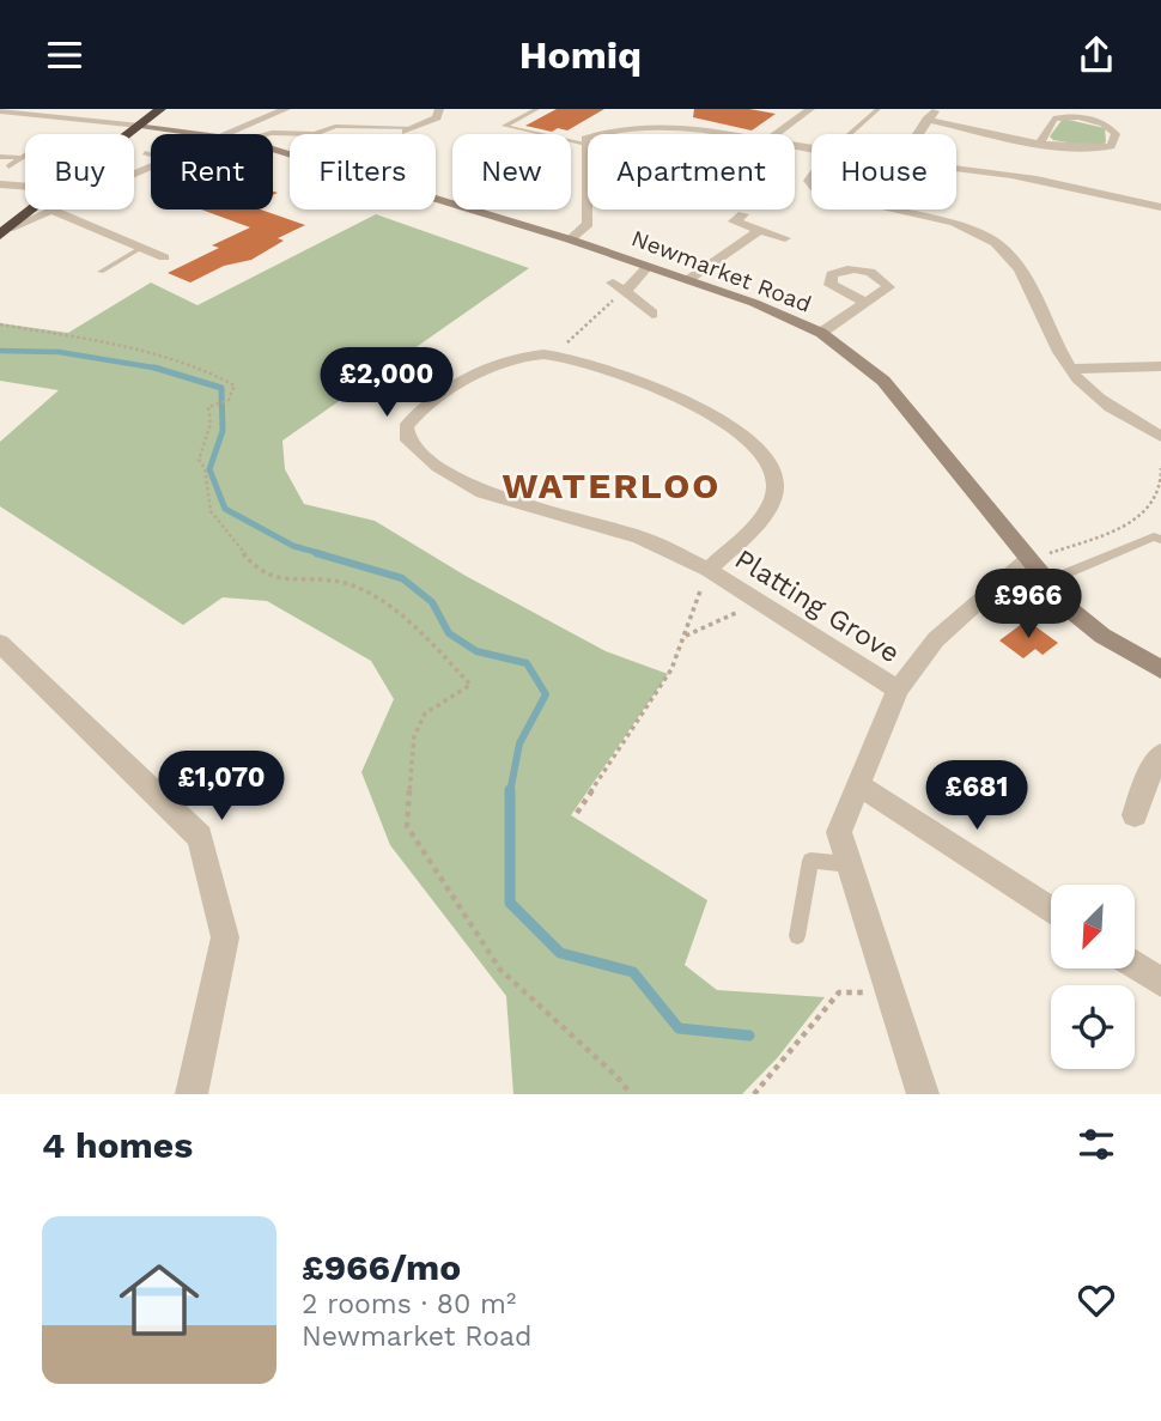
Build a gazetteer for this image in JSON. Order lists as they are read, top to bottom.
{
  "streets": {
    "street": ["Newmarket Road", "Platting Grove"]
  },
  "districts": ["WATERLOO"],
  "north": "bottom left",
  "page": {
    "header": "Homiq",
    "chip": [
      "Buy",
      "Rent",
      "Filters",
      "New",
      "Apartment",
      "House"
    ],
    "price": [
      "£2,000",
      "£966",
      "£1,070",
      "£681"
    ],
    "heading": "4 homes",
    "list": [
      {
        "name": "£966/mo",
        "note": "2 rooms · 80 m² · Newmarket Road"
      }
    ]
  }
}
